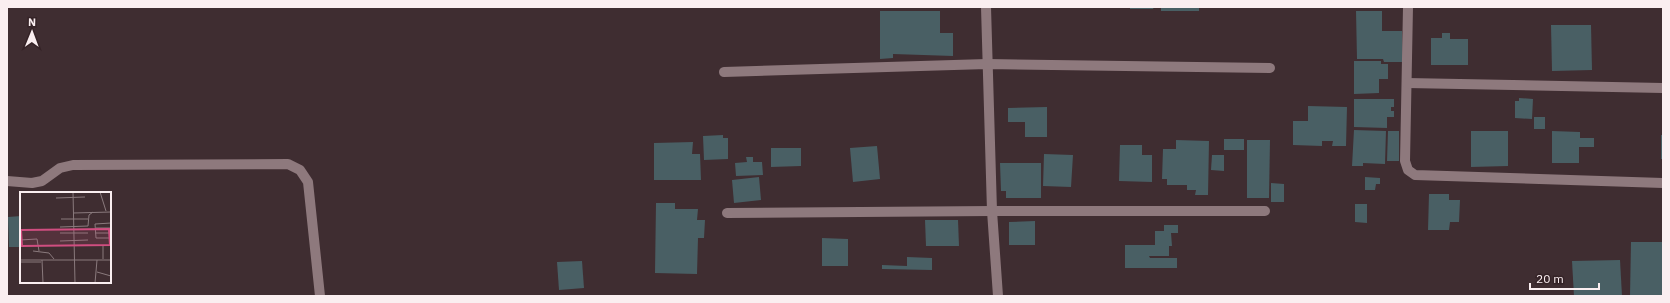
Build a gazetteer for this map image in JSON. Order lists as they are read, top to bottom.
{
  "scale_bar": "20 m",
  "north": "top"
}
